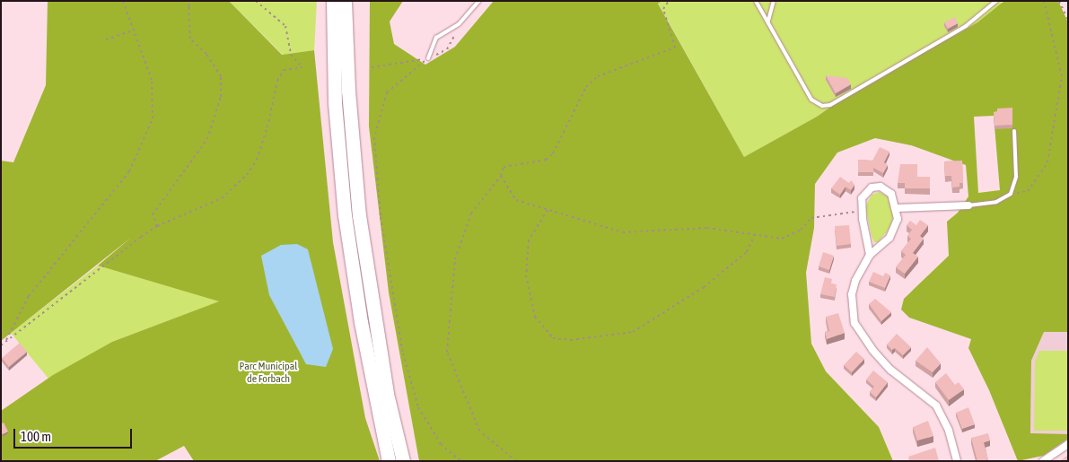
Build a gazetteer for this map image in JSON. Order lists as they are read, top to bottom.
{
  "parks": ["Parc Municipal de Forbach"],
  "scale_bar": "100 m"
}
